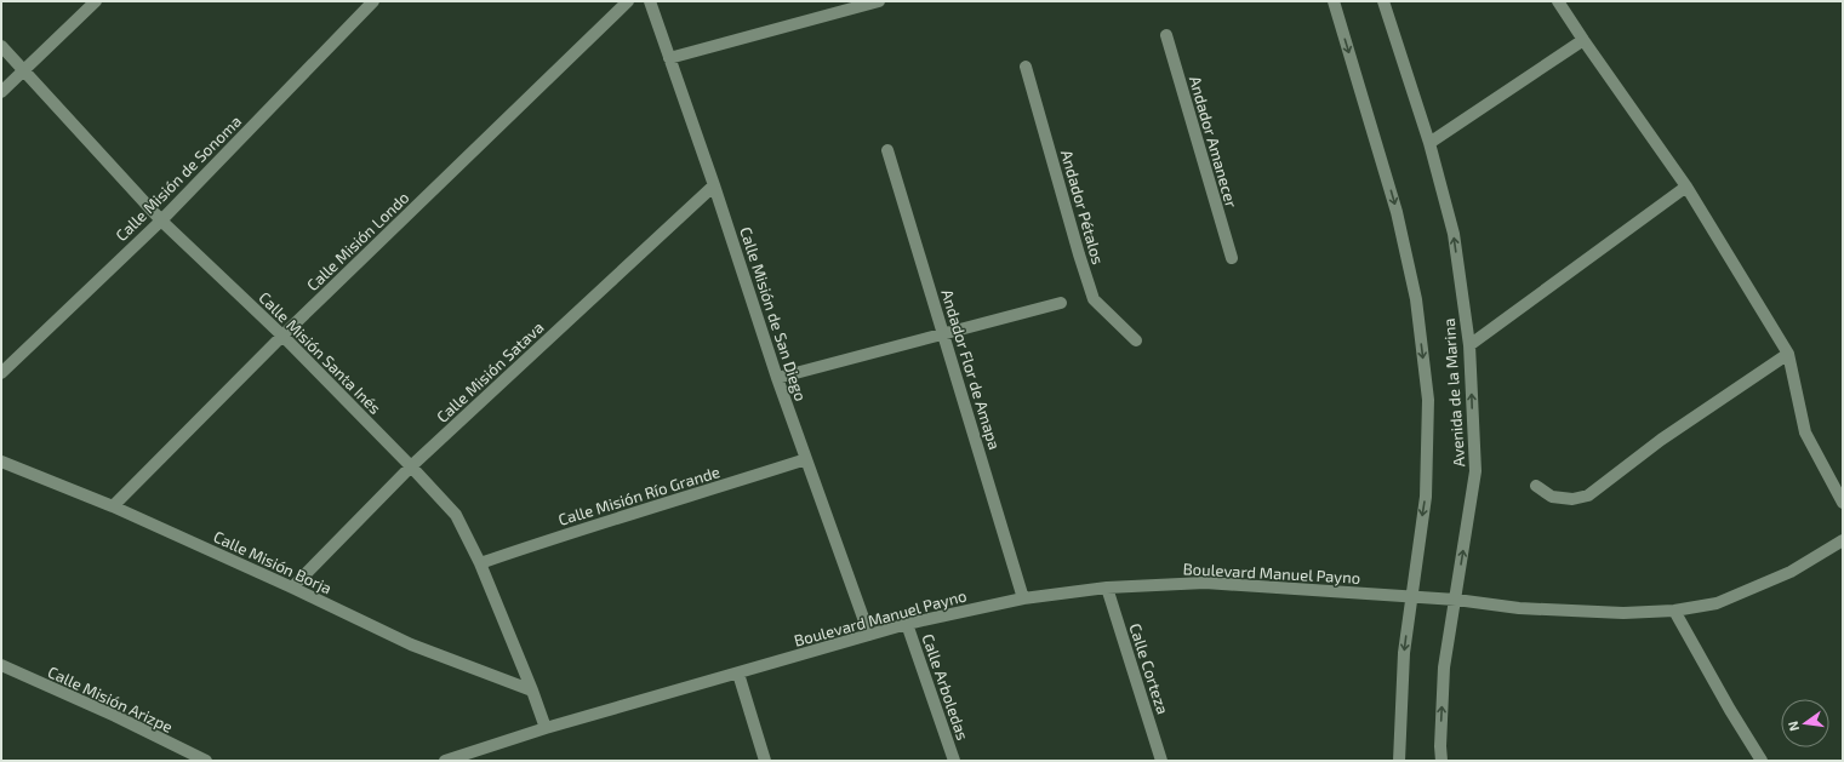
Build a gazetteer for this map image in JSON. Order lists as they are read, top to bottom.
{
  "streets": {
    "street": [
      "Andador Amanecer",
      "Calle Misión de Sonoma",
      "Andador Pétalos",
      "Calle Misión Londo",
      "Calle Misión de San Diego",
      "Calle Misión Santa Inés",
      "Andador Flor de Amapa",
      "Calle Misión Satava",
      "Avenida de la Marina",
      "Calle Misión Río Grande",
      "Calle Misión Borja",
      "Boulevard Manuel Payno",
      "Calle Corteza",
      "Calle Arboledas",
      "Calle Misión Arizpe"
    ]
  },
  "crossings": [
    ["Calle Misión de Sonoma", "Calle Misión Santa Inés"],
    ["Calle Misión Londo", "Calle Misión Santa Inés"],
    ["Calle Misión Londo", "Calle Misión Borja"],
    ["Calle Misión de San Diego", "Calle Misión Satava"],
    ["Calle Misión de San Diego", "Calle Misión Río Grande"],
    ["Calle Misión de San Diego", "Boulevard Manuel Payno"],
    ["Calle Misión Santa Inés", "Calle Misión Satava"],
    ["Calle Misión Santa Inés", "Calle Misión Río Grande"],
    ["Calle Misión Santa Inés", "Calle Misión Borja"],
    ["Calle Misión Santa Inés", "Boulevard Manuel Payno"],
    ["Andador Flor de Amapa", "Boulevard Manuel Payno"],
    ["Calle Misión Satava", "Calle Misión Borja"],
    ["Avenida de la Marina", "Boulevard Manuel Payno"],
    ["Boulevard Manuel Payno", "Calle Corteza"],
    ["Boulevard Manuel Payno", "Calle Arboledas"]
  ],
  "north": "left"
}
